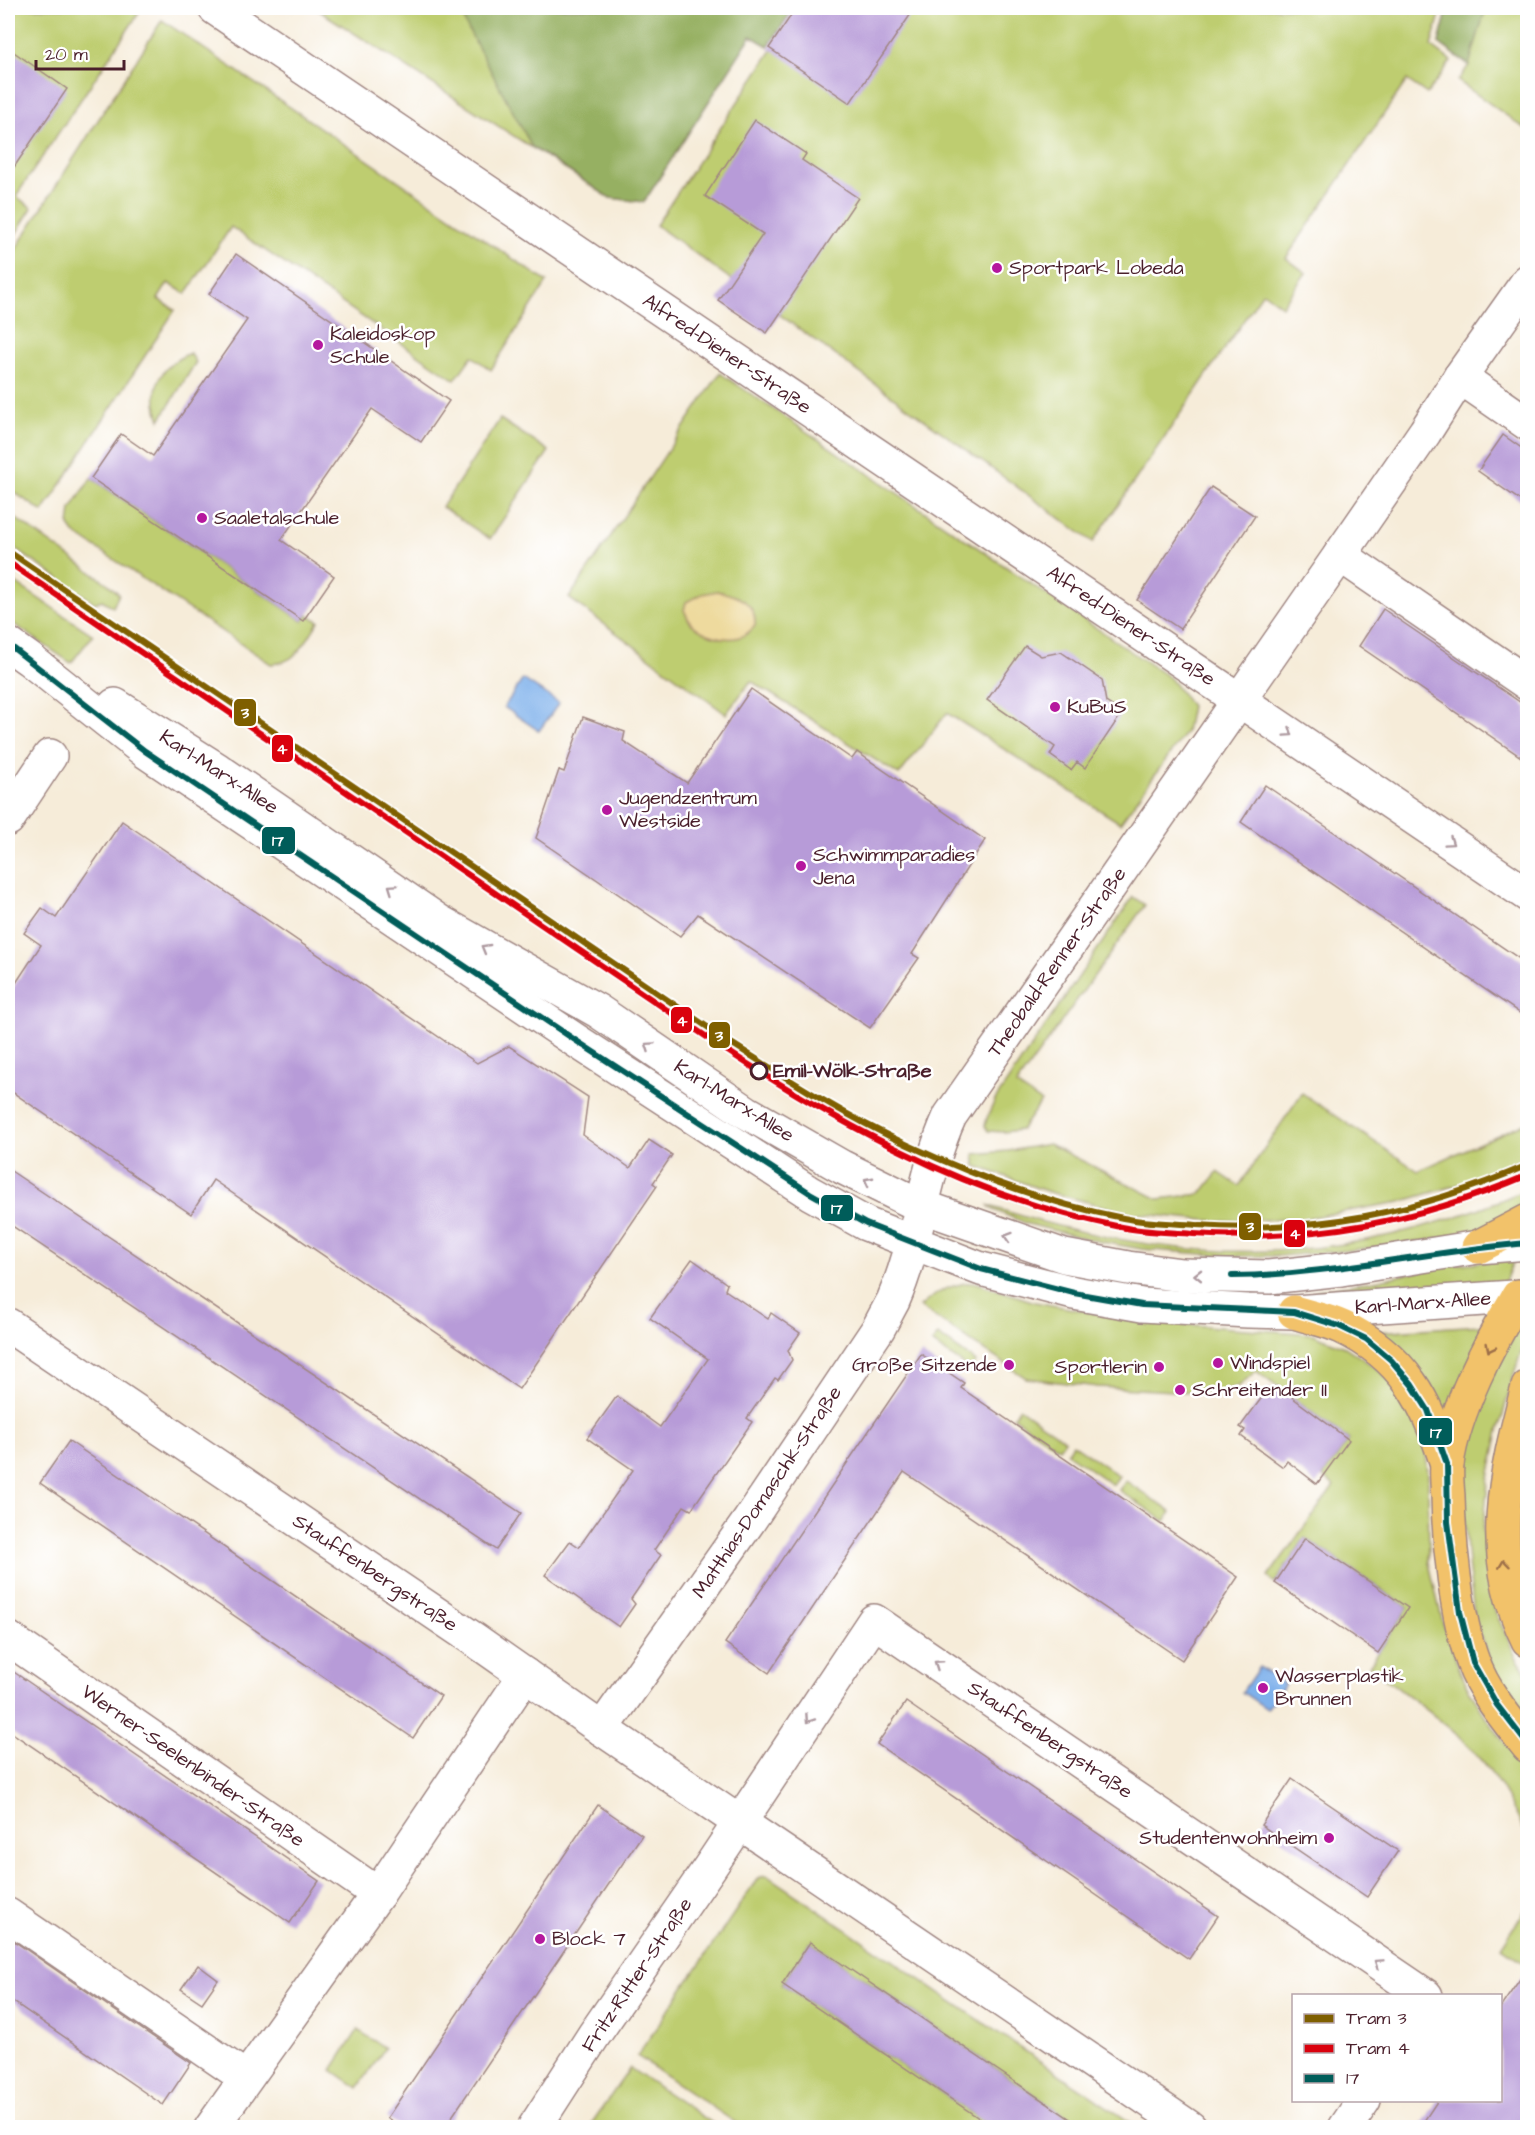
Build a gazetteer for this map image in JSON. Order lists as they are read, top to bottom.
{
  "streets": {
    "street": [
      "Alfred-Diener-Straße",
      "Karl-Marx-Allee",
      "Theobald-Renner-Straße",
      "Matthias-Domaschk-Straße",
      "Stauffenbergstraße",
      "Werner-Seelenbinder-Straße",
      "Fritz-Ritter-Straße"
    ]
  },
  "crossings": [
    ["Alfred-Diener-Straße", "Theobald-Renner-Straße"],
    ["Karl-Marx-Allee", "Theobald-Renner-Straße"],
    ["Karl-Marx-Allee", "Matthias-Domaschk-Straße"],
    ["Theobald-Renner-Straße", "Matthias-Domaschk-Straße"],
    ["Matthias-Domaschk-Straße", "Stauffenbergstraße"],
    ["Stauffenbergstraße", "Fritz-Ritter-Straße"]
  ],
  "places": [
    "Sportpark Lobeda",
    "Kaleidoskop Schule",
    "Saaletalschule",
    "KuBuS",
    "Jugendzentrum Westside",
    "Schwimmparadies Jena",
    "Emil-Wölk-Straße",
    "Windspiel",
    "Große Sitzende",
    "Sportlerin",
    "Schreitender II",
    "Wasserplastik Brunnen",
    "Studentenwohnheim",
    "Block 7"
  ],
  "lines": ["tram line 3", "tram line 4", "transit line 17"],
  "legend": ["Tram 3", "Tram 4", "17"],
  "scale_bar": "20 m"
}
